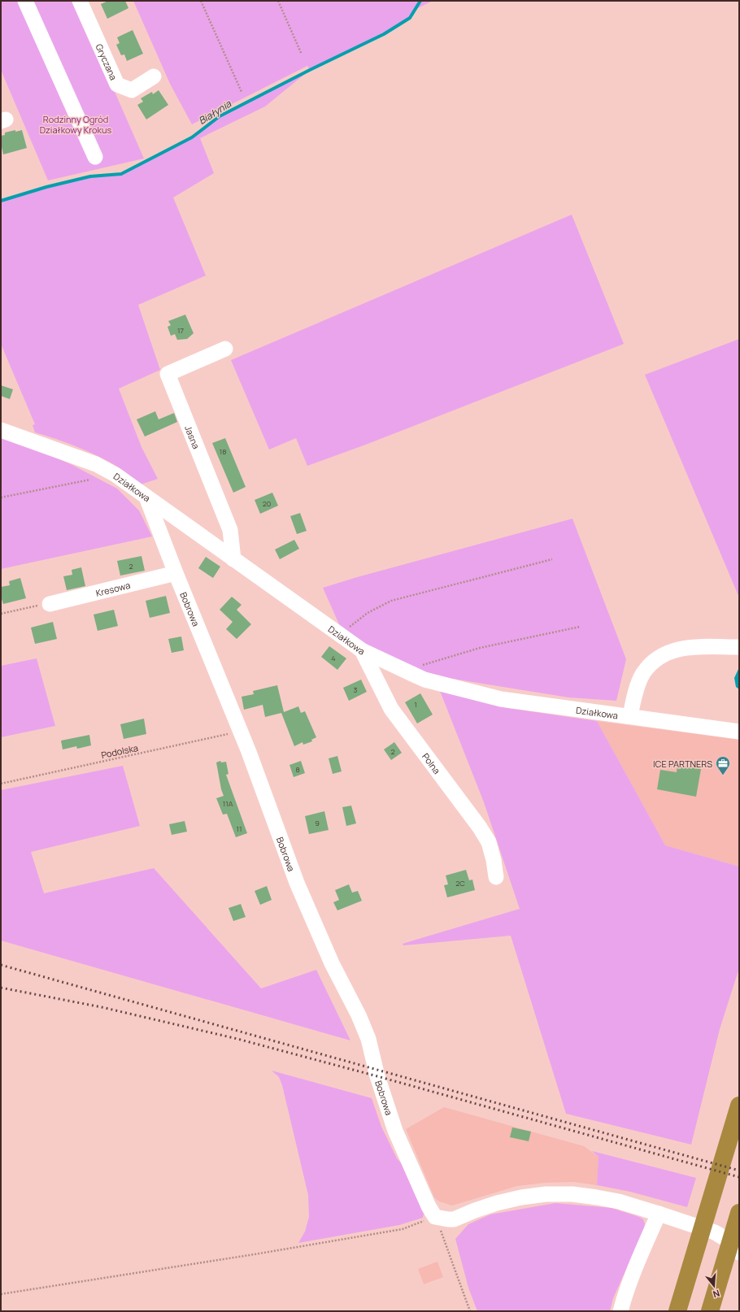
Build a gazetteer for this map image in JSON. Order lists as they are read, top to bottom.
{
  "streets": {
    "street": [
      "Gryczana",
      "Jasna",
      "Działkowa",
      "Kresowa",
      "Bobrowa",
      "Polna"
    ],
    "path": ["Podolska"]
  },
  "crossings": [
    ["Jasna", "Działkowa"],
    ["Działkowa", "Bobrowa"],
    ["Działkowa", "Polna"],
    ["Kresowa", "Bobrowa"],
    ["Bobrowa", "Podolska"]
  ],
  "water": ["Białynia"],
  "parks": ["Rodzinny Ogród Działkowy Krokus"],
  "places": {
    "office": ["ICE PARTNERS"]
  },
  "house_numbers": [
    "17",
    "18",
    "20",
    "2",
    "4",
    "3",
    "1",
    "2",
    "8",
    "11A",
    "9",
    "11",
    "2C"
  ],
  "north": "bottom"
}
